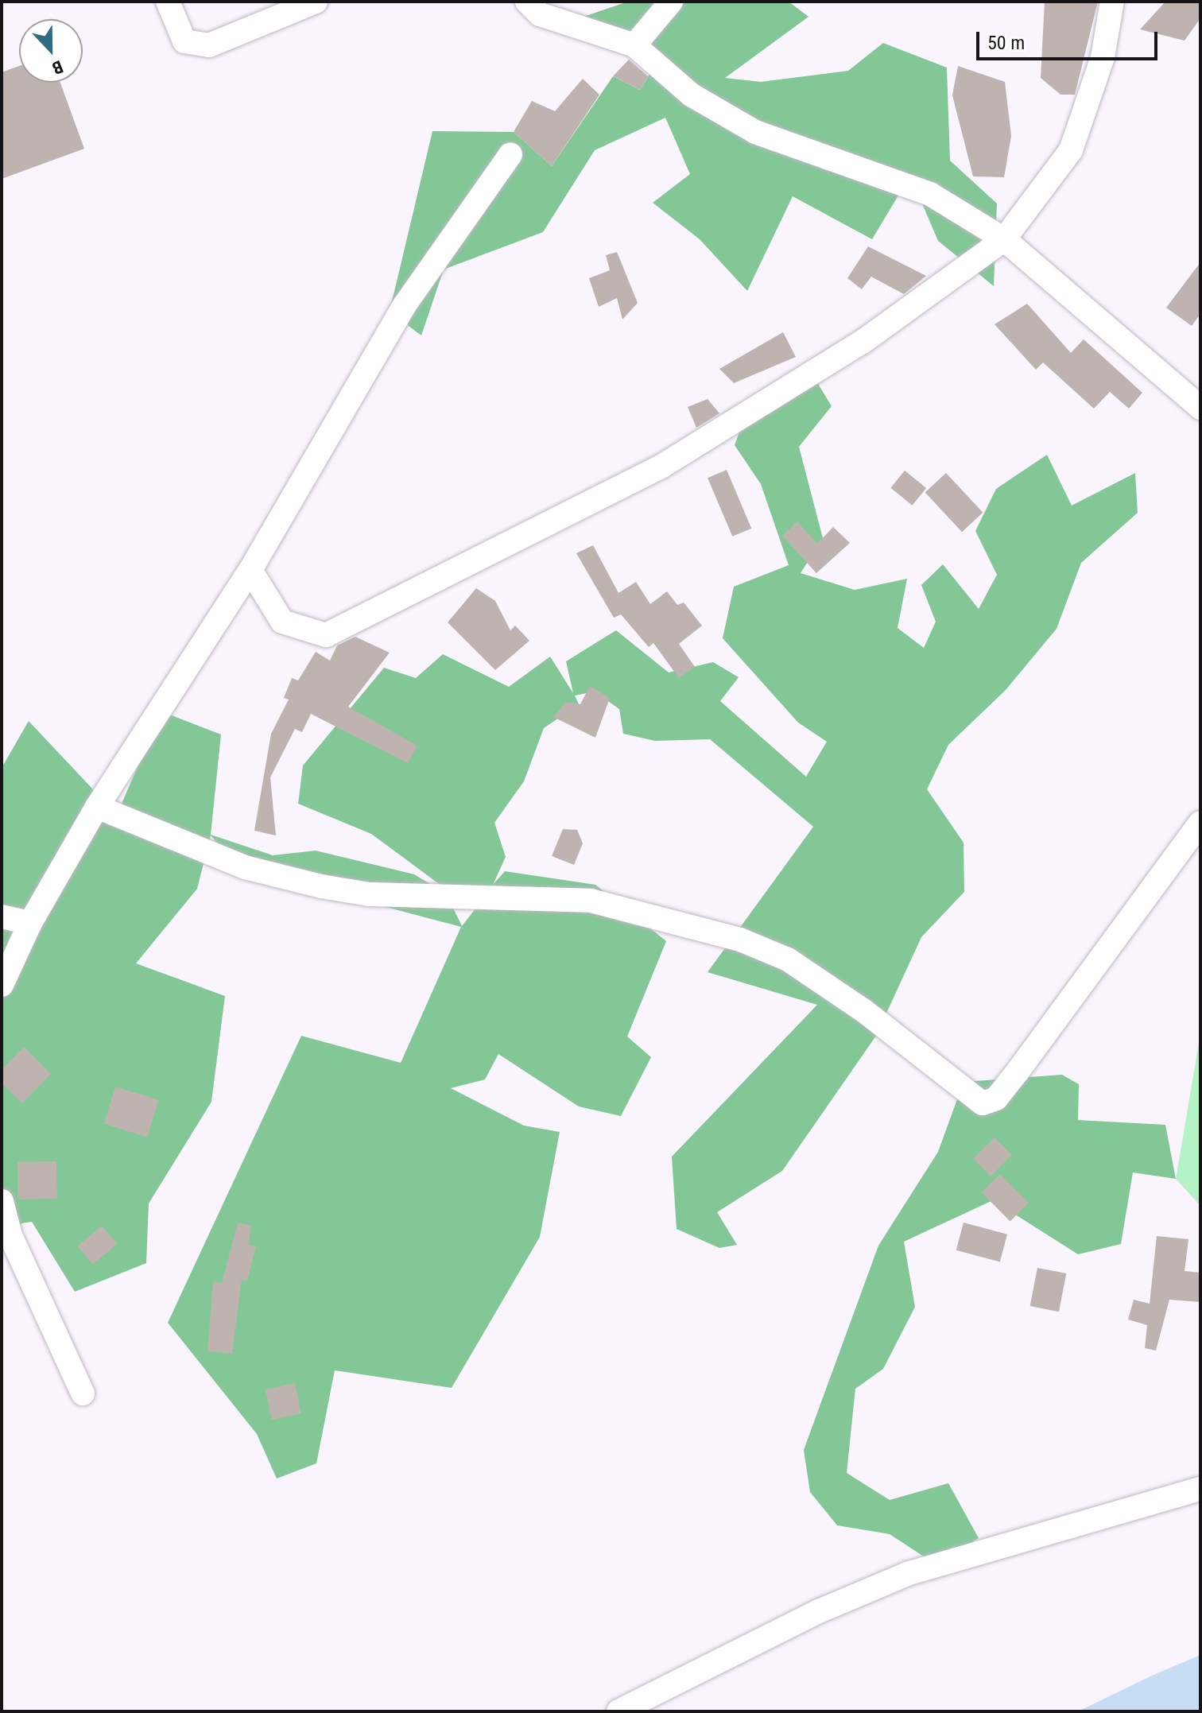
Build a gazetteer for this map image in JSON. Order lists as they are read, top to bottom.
{
  "scale_bar": "50 m",
  "north": "bottom"
}
